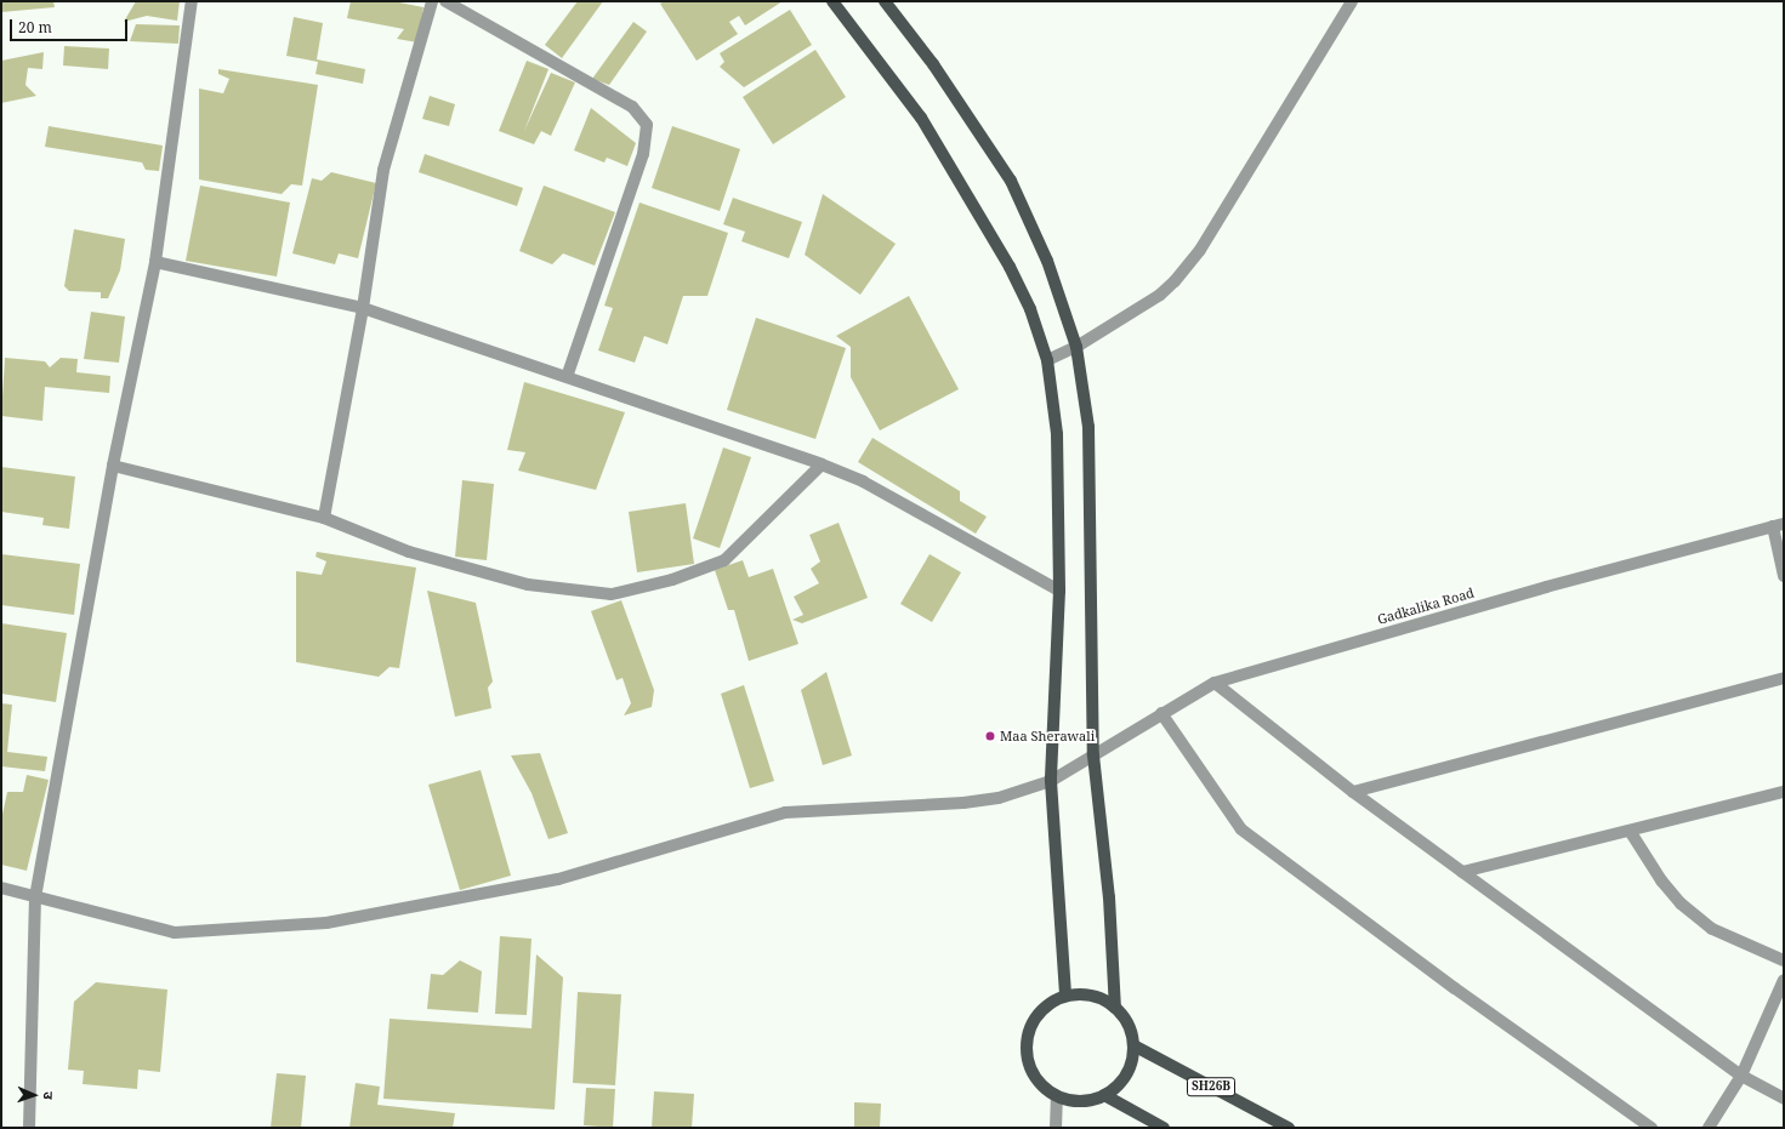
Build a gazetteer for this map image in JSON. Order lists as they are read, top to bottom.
{
  "streets": {
    "main road": ["SH26B"],
    "street": ["Gadkalika Road"]
  },
  "places": ["Maa Sherawali"],
  "scale_bar": "20 m",
  "north": "right"
}
